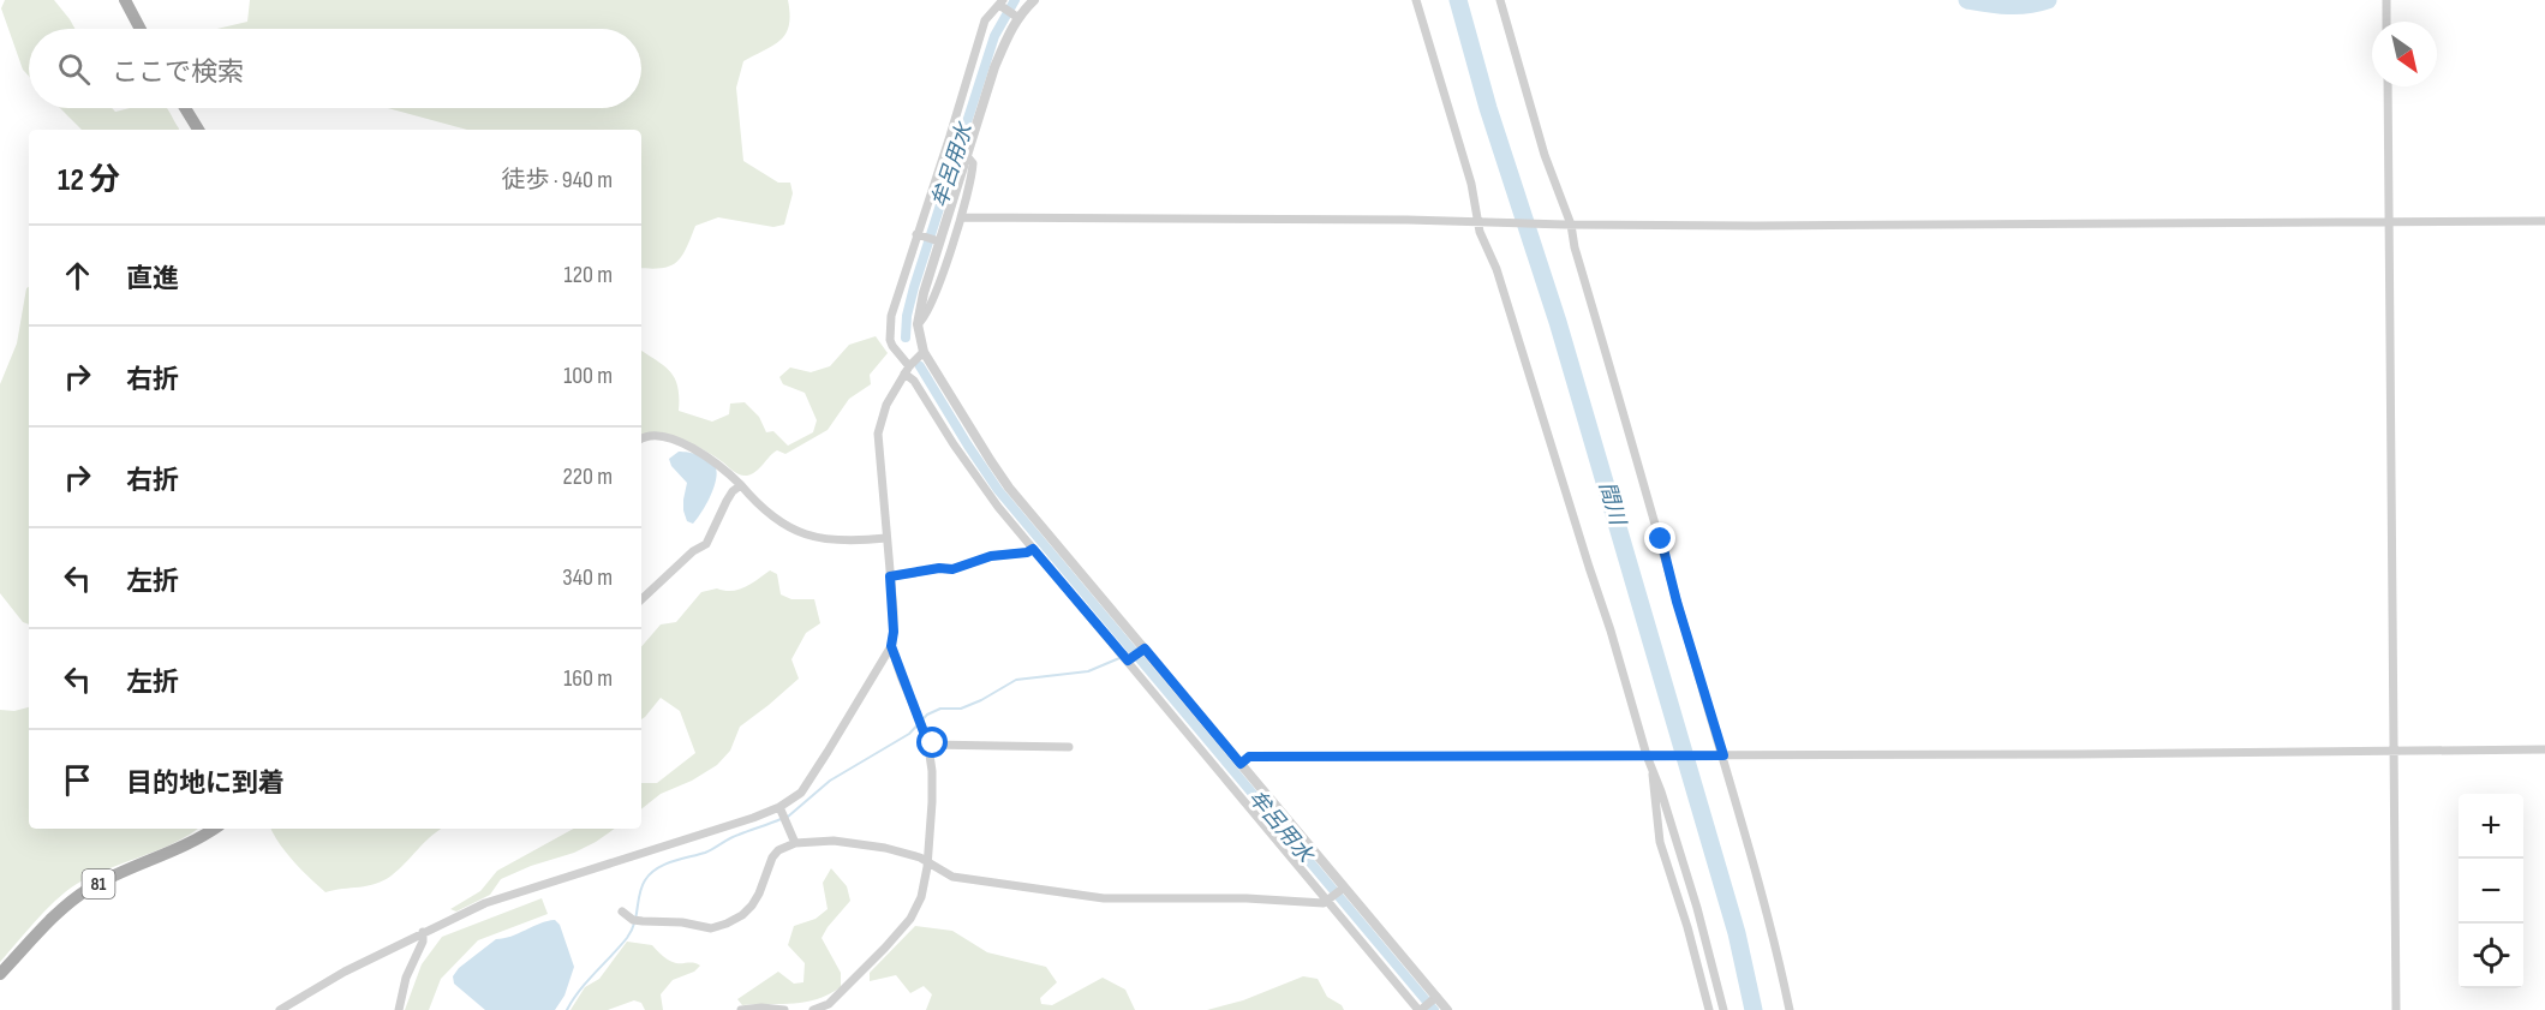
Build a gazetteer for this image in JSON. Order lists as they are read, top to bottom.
{
  "streets": {
    "main road": ["81"]
  },
  "water": ["牟呂用水", "間川"],
  "north": "bottom right",
  "page": {
    "search": "ここで検索",
    "heading": ["12 分", "徒歩 · 940 m"],
    "list": [
      ["直進", "120 m"],
      ["右折", "100 m"],
      ["右折", "220 m"],
      ["左折", "340 m"],
      ["左折", "160 m"],
      "目的地に到着"
    ],
    "map_buttons": ["+", "−"]
  }
}
